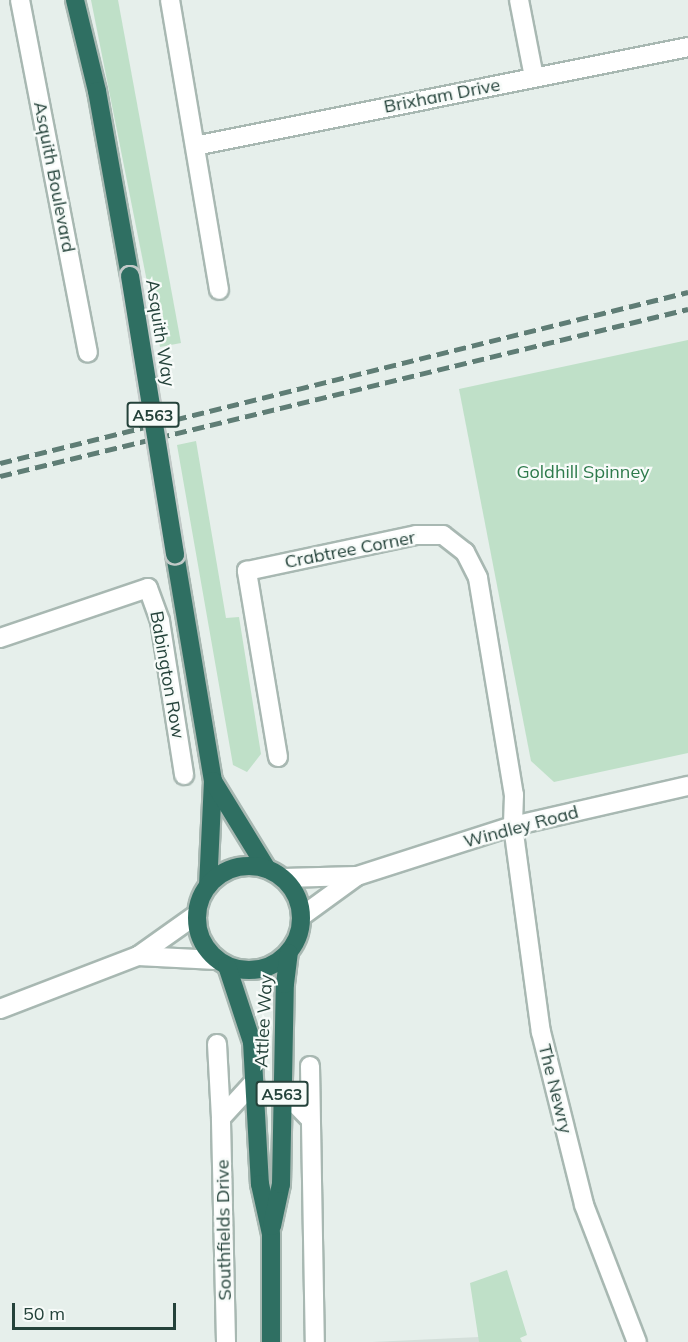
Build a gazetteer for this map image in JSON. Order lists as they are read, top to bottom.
{
  "streets": {
    "highway": ["Asquith Way", "A563", "Attlee Way"],
    "street": [
      "Brixham Drive",
      "Asquith Boulevard",
      "Crabtree Corner",
      "Babington Row",
      "Windley Road",
      "The Newry",
      "Southfields Drive"
    ]
  },
  "crossings": [
    ["Asquith Way", "Windley Road"],
    ["Asquith Way", "Attlee Way"],
    ["Crabtree Corner", "Windley Road"],
    ["Crabtree Corner", "The Newry"],
    ["Windley Road", "Attlee Way"],
    ["Windley Road", "The Newry"]
  ],
  "parks": ["Goldhill Spinney"],
  "scale_bar": "50 m"
}
